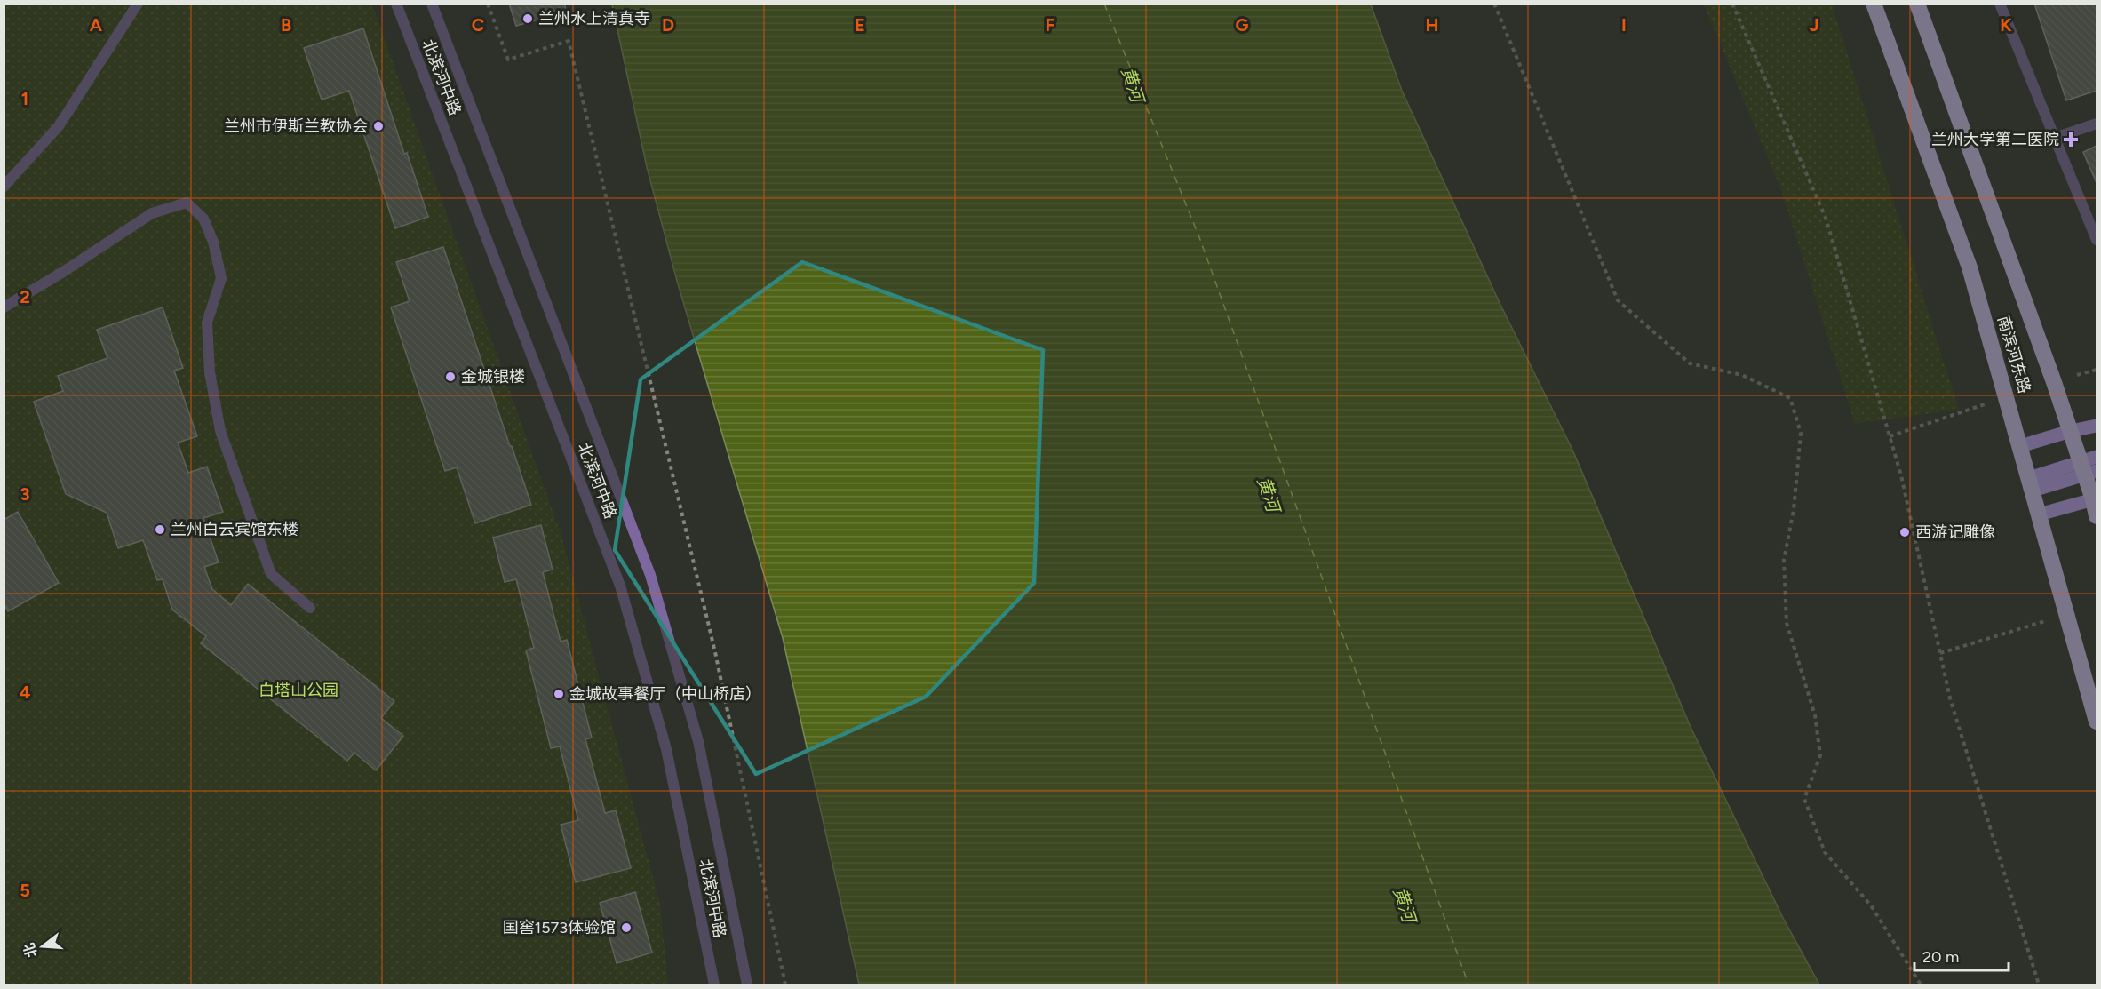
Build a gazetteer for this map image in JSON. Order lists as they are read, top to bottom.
{
  "streets": {
    "highway": ["南滨河东路"],
    "street": ["北滨河中路"]
  },
  "water": ["黄河"],
  "parks": ["白塔山公园"],
  "places": {
    "other": [
      "兰州水上清真寺",
      "兰州市伊斯兰教协会",
      "金城银楼",
      "兰州白云宾馆东楼",
      "西游记雕像",
      "金城故事餐厅（中山桥店）",
      "国窖1573体验馆"
    ],
    "health": ["兰州大学第二医院"]
  },
  "scale_bar": "20 m",
  "north": "left",
  "grid": {
    "columns": [
      "A",
      "B",
      "C",
      "D",
      "E",
      "F",
      "G",
      "H",
      "I",
      "J",
      "K"
    ],
    "rows": [
      "1",
      "2",
      "3",
      "4",
      "5"
    ]
  }
}
